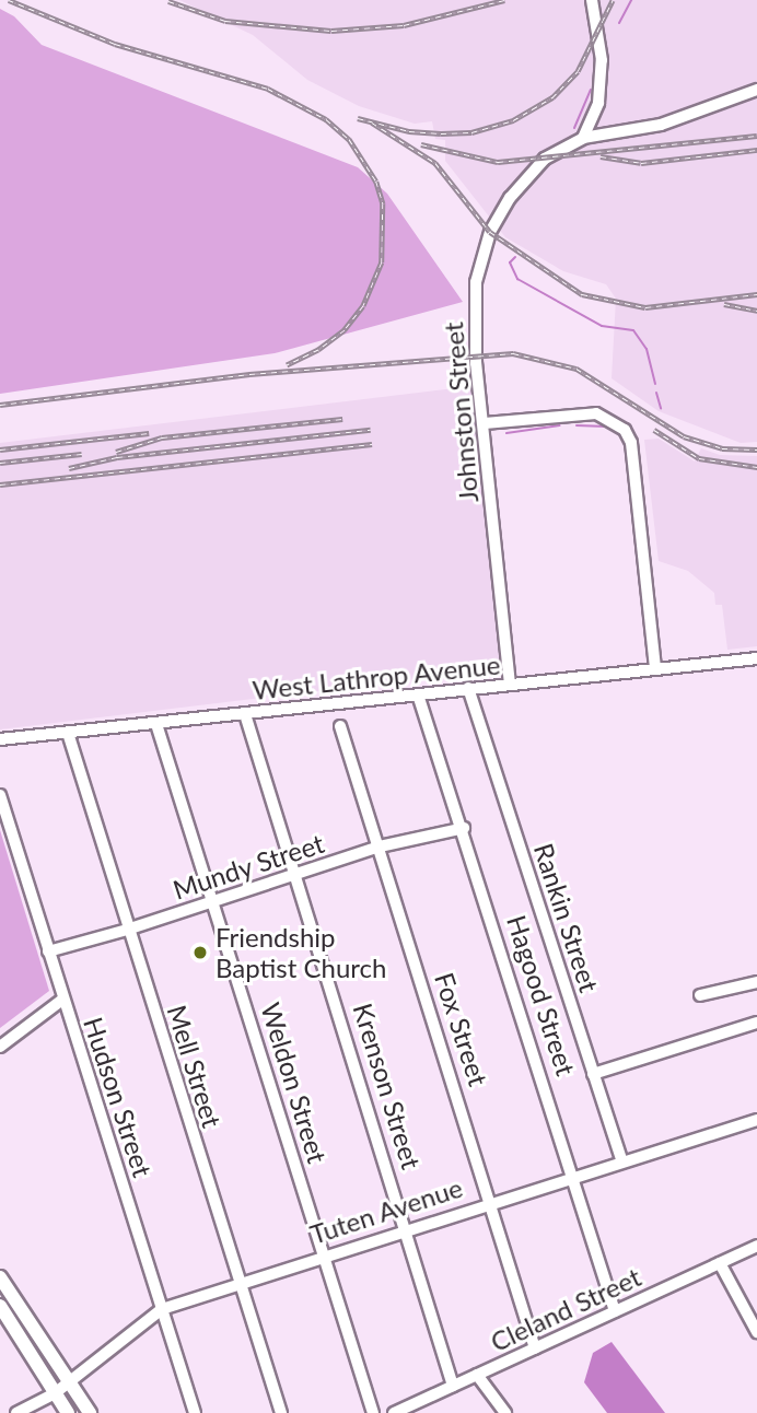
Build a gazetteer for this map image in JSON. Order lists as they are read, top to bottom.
{
  "streets": {
    "street": [
      "Johnston Street",
      "West Lathrop Avenue",
      "Mundy Street",
      "Rankin Street",
      "Hagood Street",
      "Fox Street",
      "Mell Street",
      "Weldon Street",
      "Krenson Street",
      "Hudson Street",
      "Tuten Avenue",
      "Cleland Street"
    ]
  },
  "crossings": [
    ["Johnston Street", "West Lathrop Avenue"],
    ["West Lathrop Avenue", "Rankin Street"],
    ["West Lathrop Avenue", "Hagood Street"],
    ["West Lathrop Avenue", "Mell Street"],
    ["West Lathrop Avenue", "Weldon Street"],
    ["West Lathrop Avenue", "Krenson Street"],
    ["Mundy Street", "Hagood Street"],
    ["Mundy Street", "Fox Street"],
    ["Mundy Street", "Mell Street"],
    ["Mundy Street", "Weldon Street"],
    ["Mundy Street", "Krenson Street"],
    ["Mundy Street", "Hudson Street"],
    ["Rankin Street", "Tuten Avenue"],
    ["Hagood Street", "Tuten Avenue"],
    ["Hagood Street", "Cleland Street"],
    ["Fox Street", "Tuten Avenue"],
    ["Fox Street", "Cleland Street"],
    ["Mell Street", "Tuten Avenue"],
    ["Weldon Street", "Tuten Avenue"],
    ["Krenson Street", "Tuten Avenue"],
    ["Krenson Street", "Cleland Street"],
    ["Hudson Street", "Tuten Avenue"]
  ],
  "places": ["Friendship Baptist Church"]
}
